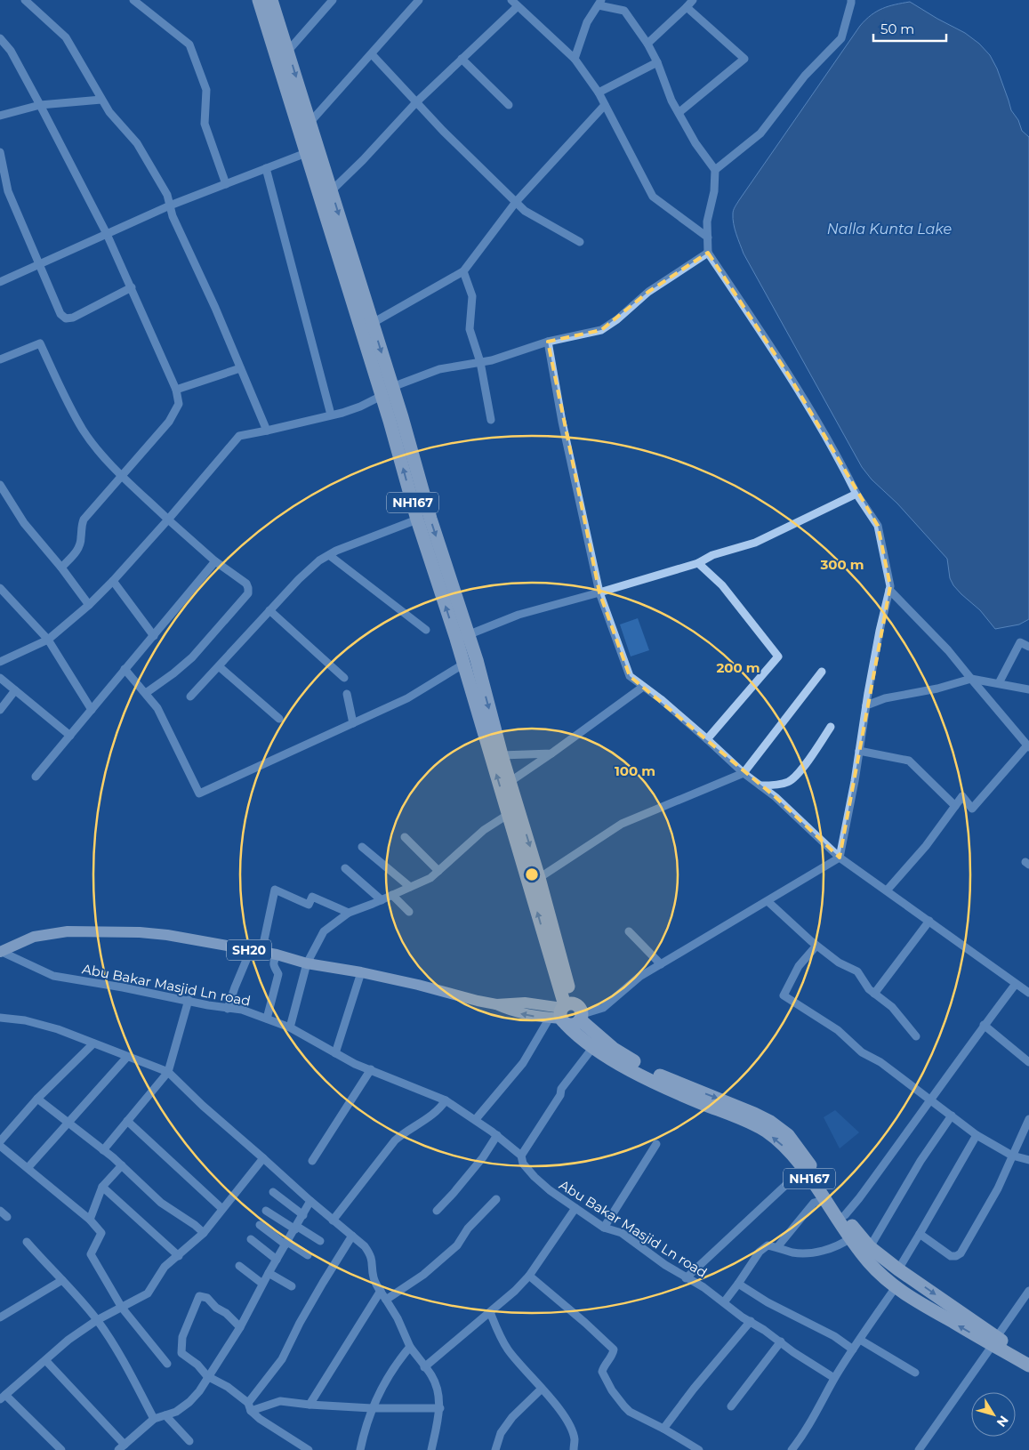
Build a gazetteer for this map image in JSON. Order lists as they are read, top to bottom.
{
  "streets": {
    "highway": ["NH167"],
    "main road": ["SH20"],
    "street": ["Abu Bakar Masjid Ln road"]
  },
  "crossings": [
    ["NH167", "SH20"],
    ["SH20", "Abu Bakar Masjid Ln road"]
  ],
  "water": ["Nalla Kunta Lake"],
  "scale_bar": "50 m",
  "north": "bottom right",
  "rings": ["300 m", "200 m", "100 m"]
}
